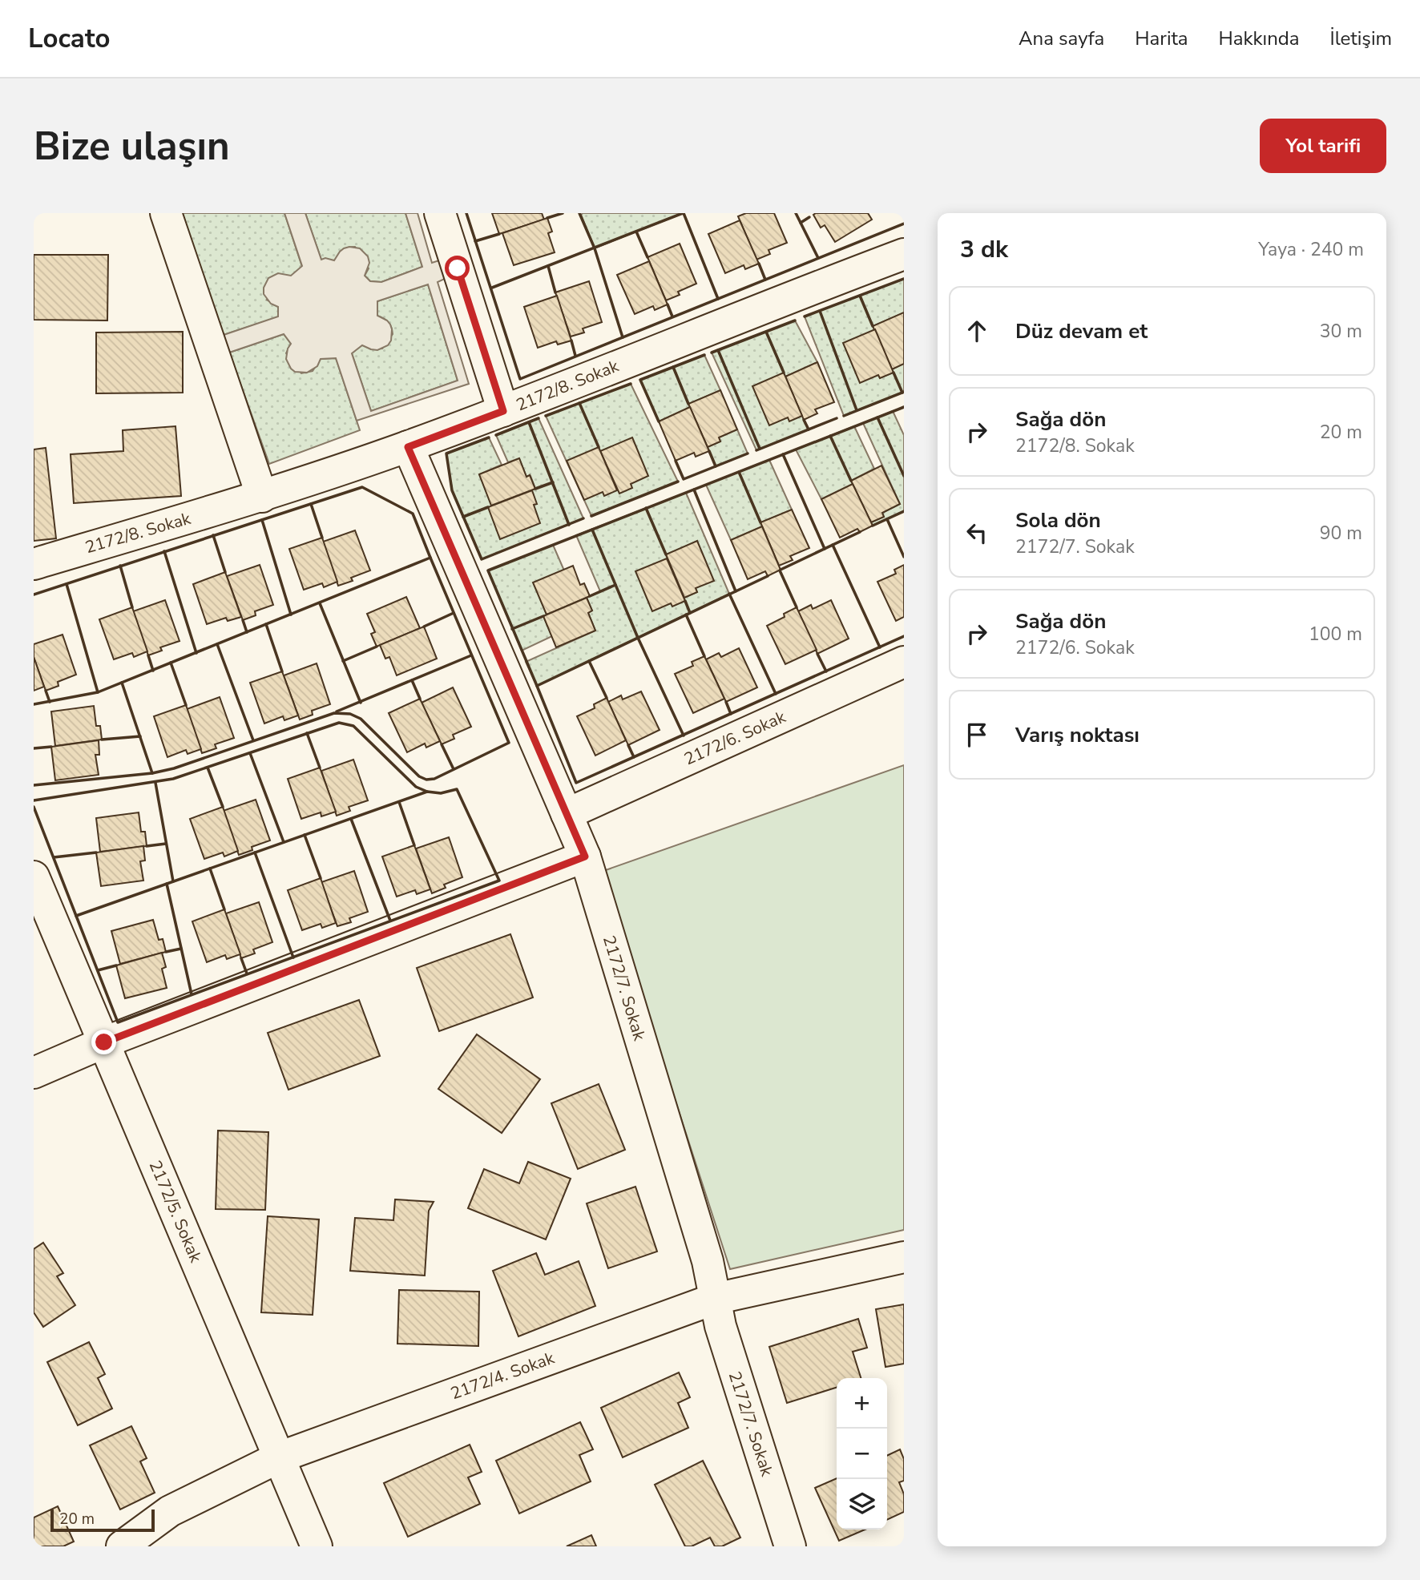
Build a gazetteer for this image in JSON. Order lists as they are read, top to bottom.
{
  "streets": {
    "street": [
      "2172/8. Sokak",
      "2172/6. Sokak",
      "2172/7. Sokak",
      "2172/5. Sokak",
      "2172/4. Sokak"
    ]
  },
  "crossings": [
    ["2172/8. Sokak", "2172/7. Sokak"],
    ["2172/6. Sokak", "2172/7. Sokak"],
    ["2172/7. Sokak", "2172/4. Sokak"],
    ["2172/5. Sokak", "2172/4. Sokak"]
  ],
  "scale_bar": "20 m",
  "page": {
    "header": "Locato",
    "nav": [
      "Ana sayfa",
      "Harita",
      "Hakkında",
      "İletişim"
    ],
    "buttons": "Yol tarifi",
    "title": "Bize ulaşın",
    "heading": ["3 dk", "Yaya · 240 m"],
    "list": [
      ["Düz devam et", "30 m"],
      ["Sağa dön", "2172/8. Sokak", "20 m"],
      ["Sola dön", "2172/7. Sokak", "90 m"],
      ["Sağa dön", "2172/6. Sokak", "100 m"],
      "Varış noktası"
    ],
    "map_buttons": ["+", "−"],
    "scale": "20 m"
  }
}
